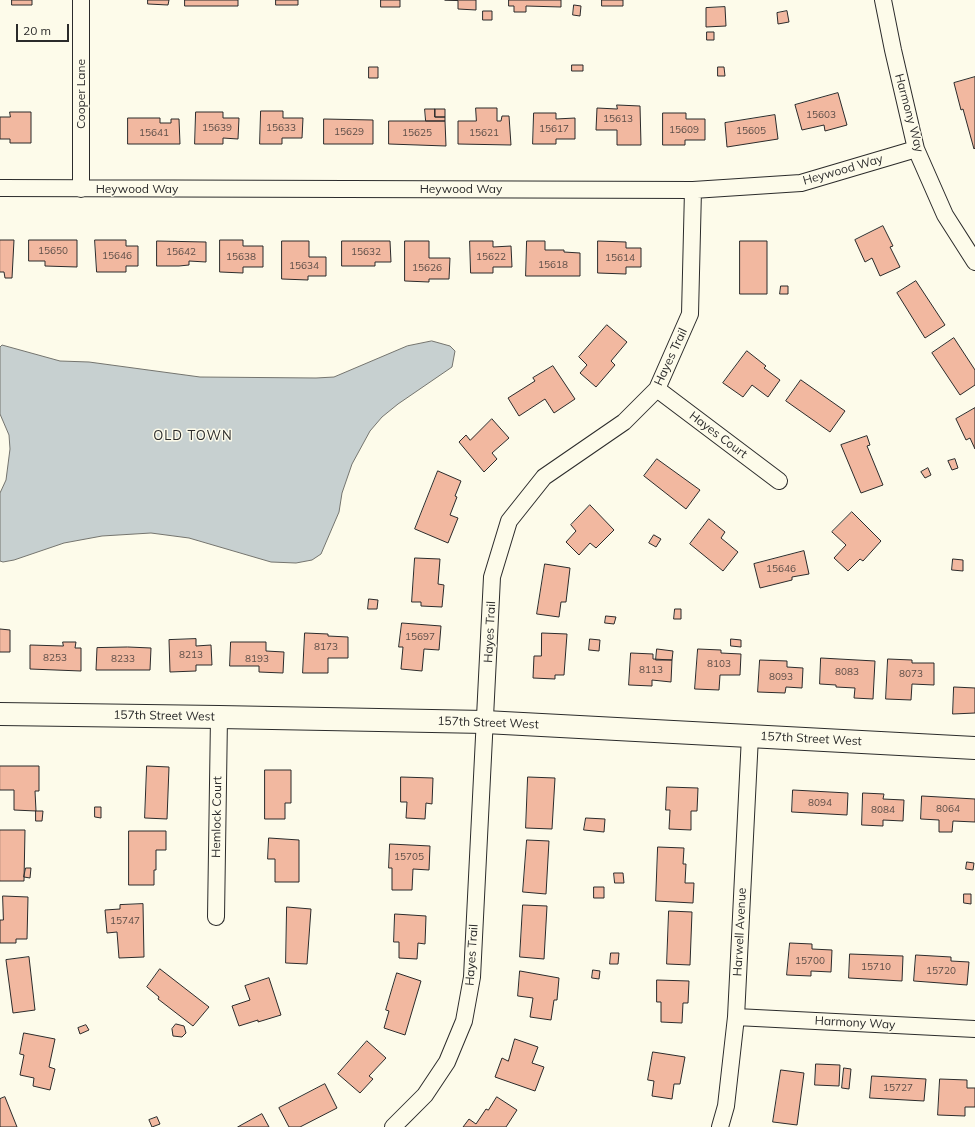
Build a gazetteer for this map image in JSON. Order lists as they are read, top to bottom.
{
  "streets": {
    "street": [
      "Cooper Lane",
      "Harmony Way",
      "Heywood Way",
      "Hayes Trail",
      "Hayes Court",
      "157th Street West",
      "Hemlock Court",
      "Harwell Avenue"
    ]
  },
  "crossings": [
    ["Cooper Lane", "Heywood Way"],
    ["Harmony Way", "Heywood Way"],
    ["Harmony Way", "Harwell Avenue"],
    ["Heywood Way", "Hayes Trail"],
    ["Hayes Trail", "Hayes Court"],
    ["Hayes Trail", "157th Street West"],
    ["157th Street West", "Hemlock Court"],
    ["157th Street West", "Harwell Avenue"]
  ],
  "districts": ["OLD TOWN"],
  "house_numbers": [
    "15603",
    "15613",
    "15639",
    "15633",
    "15617",
    "15609",
    "15605",
    "15629",
    "15641",
    "15625",
    "15621",
    "15650",
    "15642",
    "15632",
    "15646",
    "15638",
    "15622",
    "15614",
    "15618",
    "15634",
    "15626",
    "15646",
    "15697",
    "8173",
    "8213",
    "8253",
    "8233",
    "8193",
    "8103",
    "8113",
    "8083",
    "8073",
    "8093",
    "8094",
    "8064",
    "8084",
    "15705",
    "15747",
    "15700",
    "15710",
    "15720",
    "15727"
  ],
  "scale_bar": "20 m"
}
